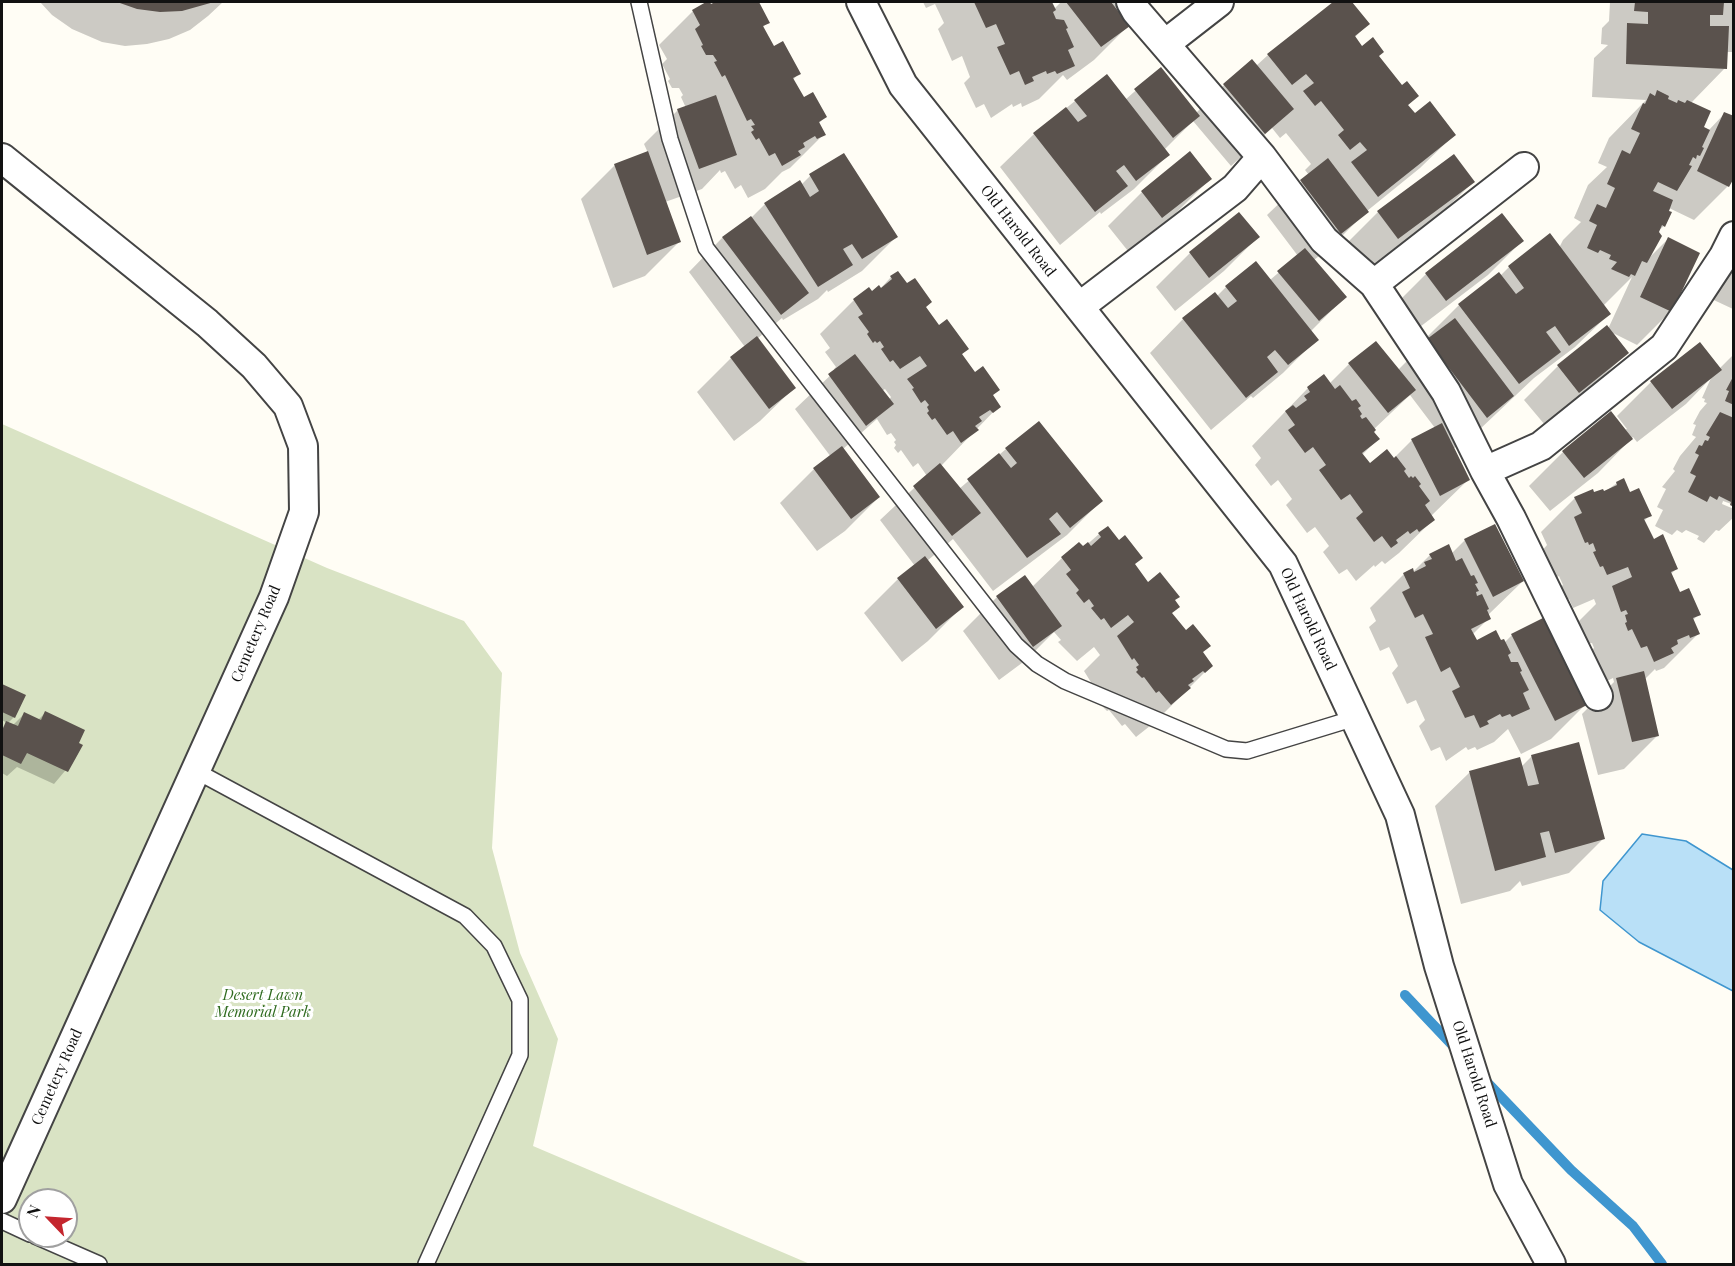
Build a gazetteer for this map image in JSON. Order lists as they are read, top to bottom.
{
  "streets": {
    "street": ["Old Harold Road", "Cemetery Road"]
  },
  "parks": ["Desert Lawn Memorial Park"],
  "north": "top left"
}
